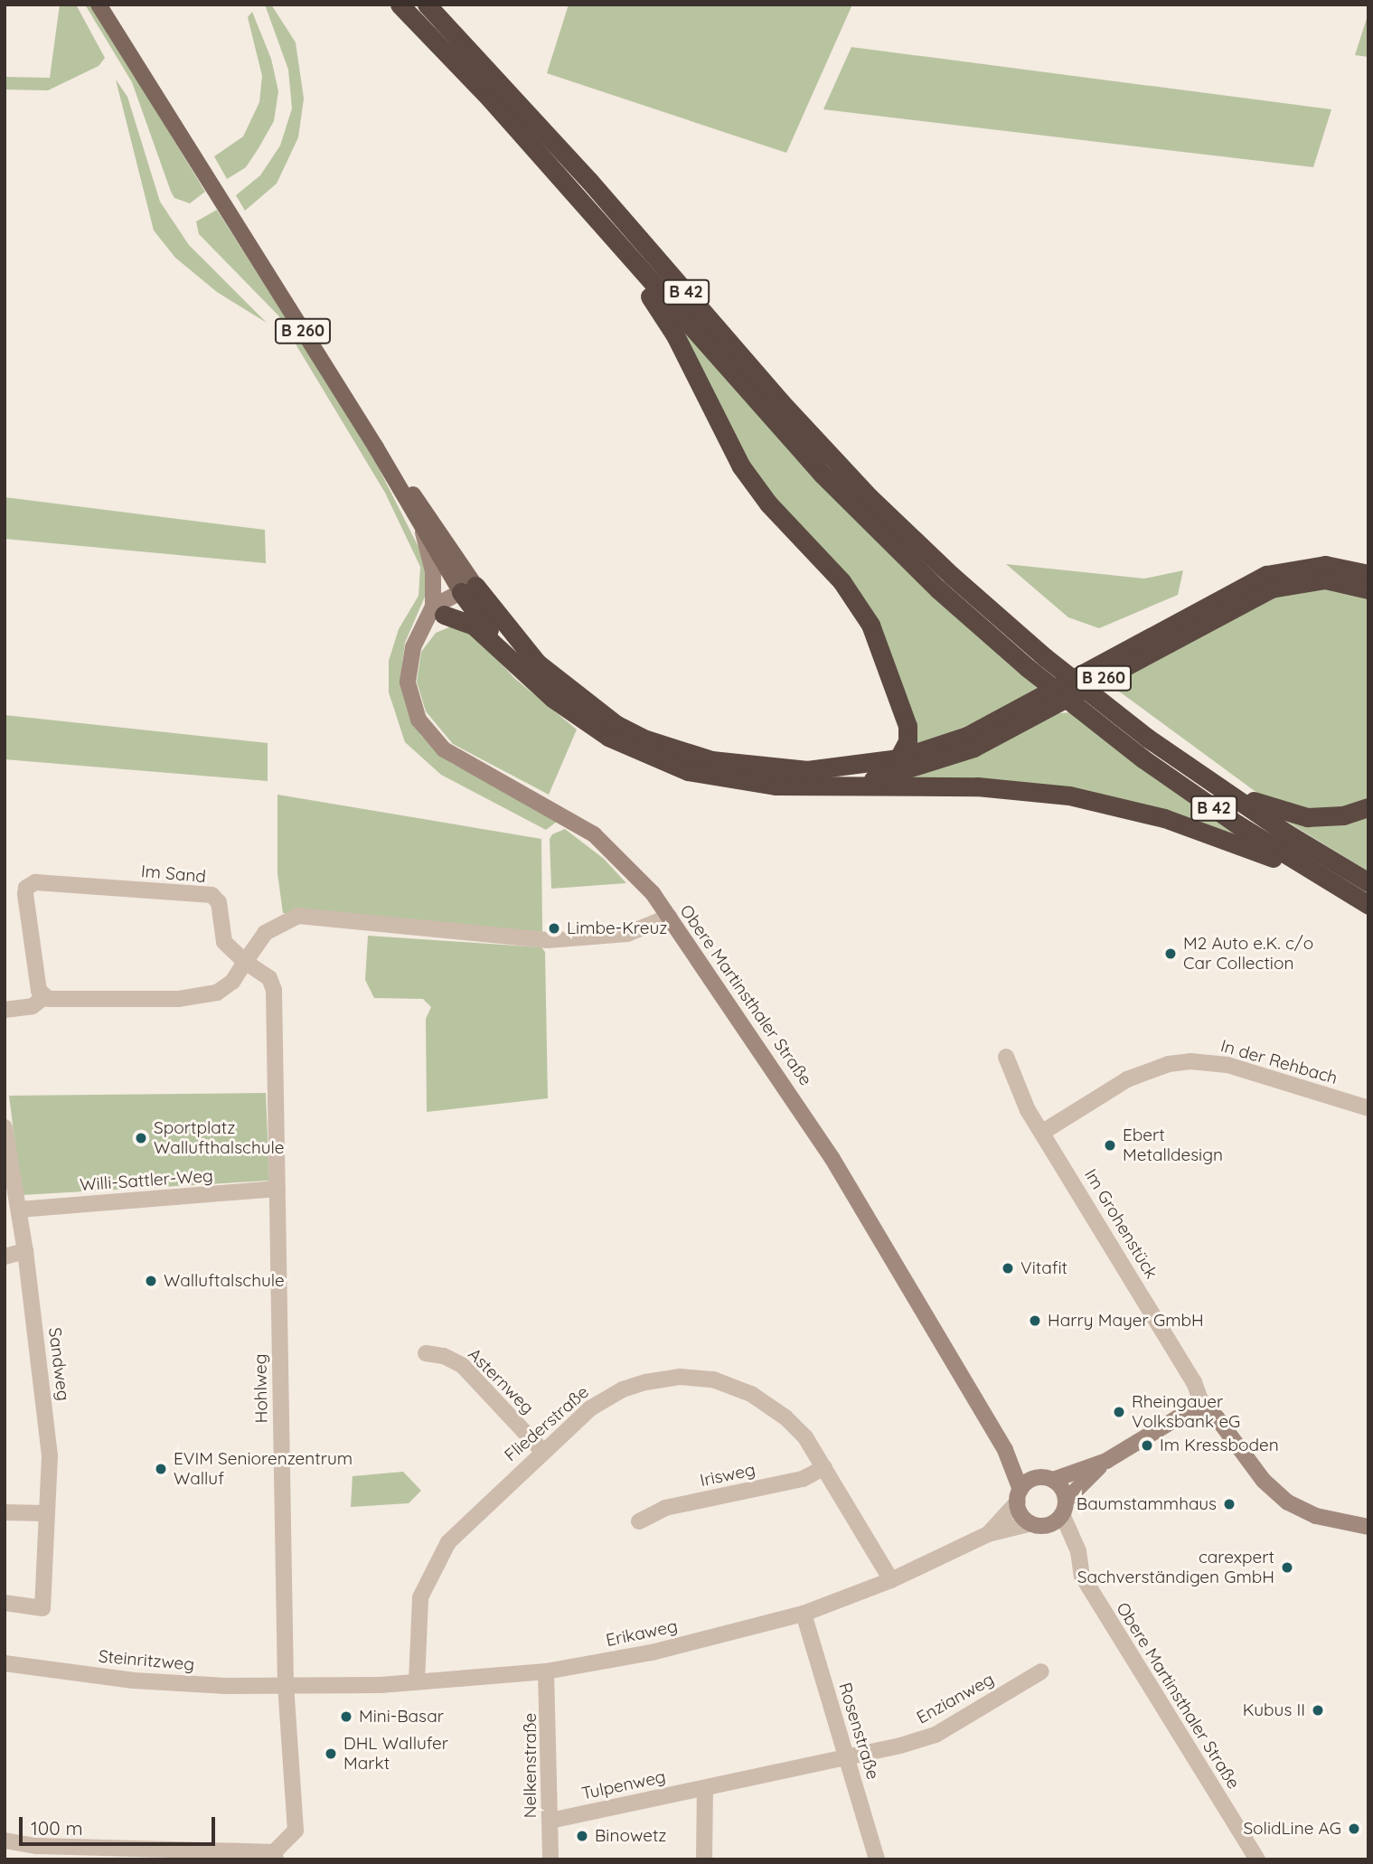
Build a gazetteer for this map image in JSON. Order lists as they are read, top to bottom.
{
  "streets": {
    "highway": ["B 42", "B 260"],
    "street": [
      "Im Sand",
      "Obere Martinsthaler Straße",
      "In der Rehbach",
      "Willi-Sattler-Weg",
      "Im Grohenstück",
      "Sandweg",
      "Asternweg",
      "Hohlweg",
      "Fliederstraße",
      "Irisweg",
      "Erikaweg",
      "Steinritzweg",
      "Enzianweg",
      "Rosenstraße",
      "Nelkenstraße",
      "Tulpenweg"
    ]
  },
  "crossings": [
    ["B 260", "Obere Martinsthaler Straße"],
    ["Im Sand", "Hohlweg"],
    ["Obere Martinsthaler Straße", "Erikaweg"],
    ["In der Rehbach", "Im Grohenstück"],
    ["Willi-Sattler-Weg", "Sandweg"],
    ["Willi-Sattler-Weg", "Hohlweg"],
    ["Asternweg", "Fliederstraße"],
    ["Hohlweg", "Erikaweg"],
    ["Hohlweg", "Steinritzweg"],
    ["Fliederstraße", "Irisweg"],
    ["Fliederstraße", "Erikaweg"],
    ["Erikaweg", "Steinritzweg"],
    ["Erikaweg", "Rosenstraße"],
    ["Erikaweg", "Nelkenstraße"],
    ["Enzianweg", "Rosenstraße"],
    ["Enzianweg", "Tulpenweg"],
    ["Rosenstraße", "Tulpenweg"],
    ["Nelkenstraße", "Tulpenweg"]
  ],
  "places": [
    "Limbe-Kreuz",
    "M2 Auto e.K. c/o Car Collection",
    "Sportplatz Wallufthalschule",
    "Ebert Metalldesign",
    "Vitafit",
    "Walluftalschule",
    "Harry Mayer GmbH",
    "Rheingauer Volksbank eG",
    "Im Kressboden",
    "EVIM Seniorenzentrum Walluf",
    "Baumstammhaus",
    "carexpert Sachverständigen GmbH",
    "Kubus II",
    "Mini-Basar",
    "DHL Wallufer Markt",
    "SolidLine AG",
    "Binowetz"
  ],
  "scale_bar": "100 m"
}
